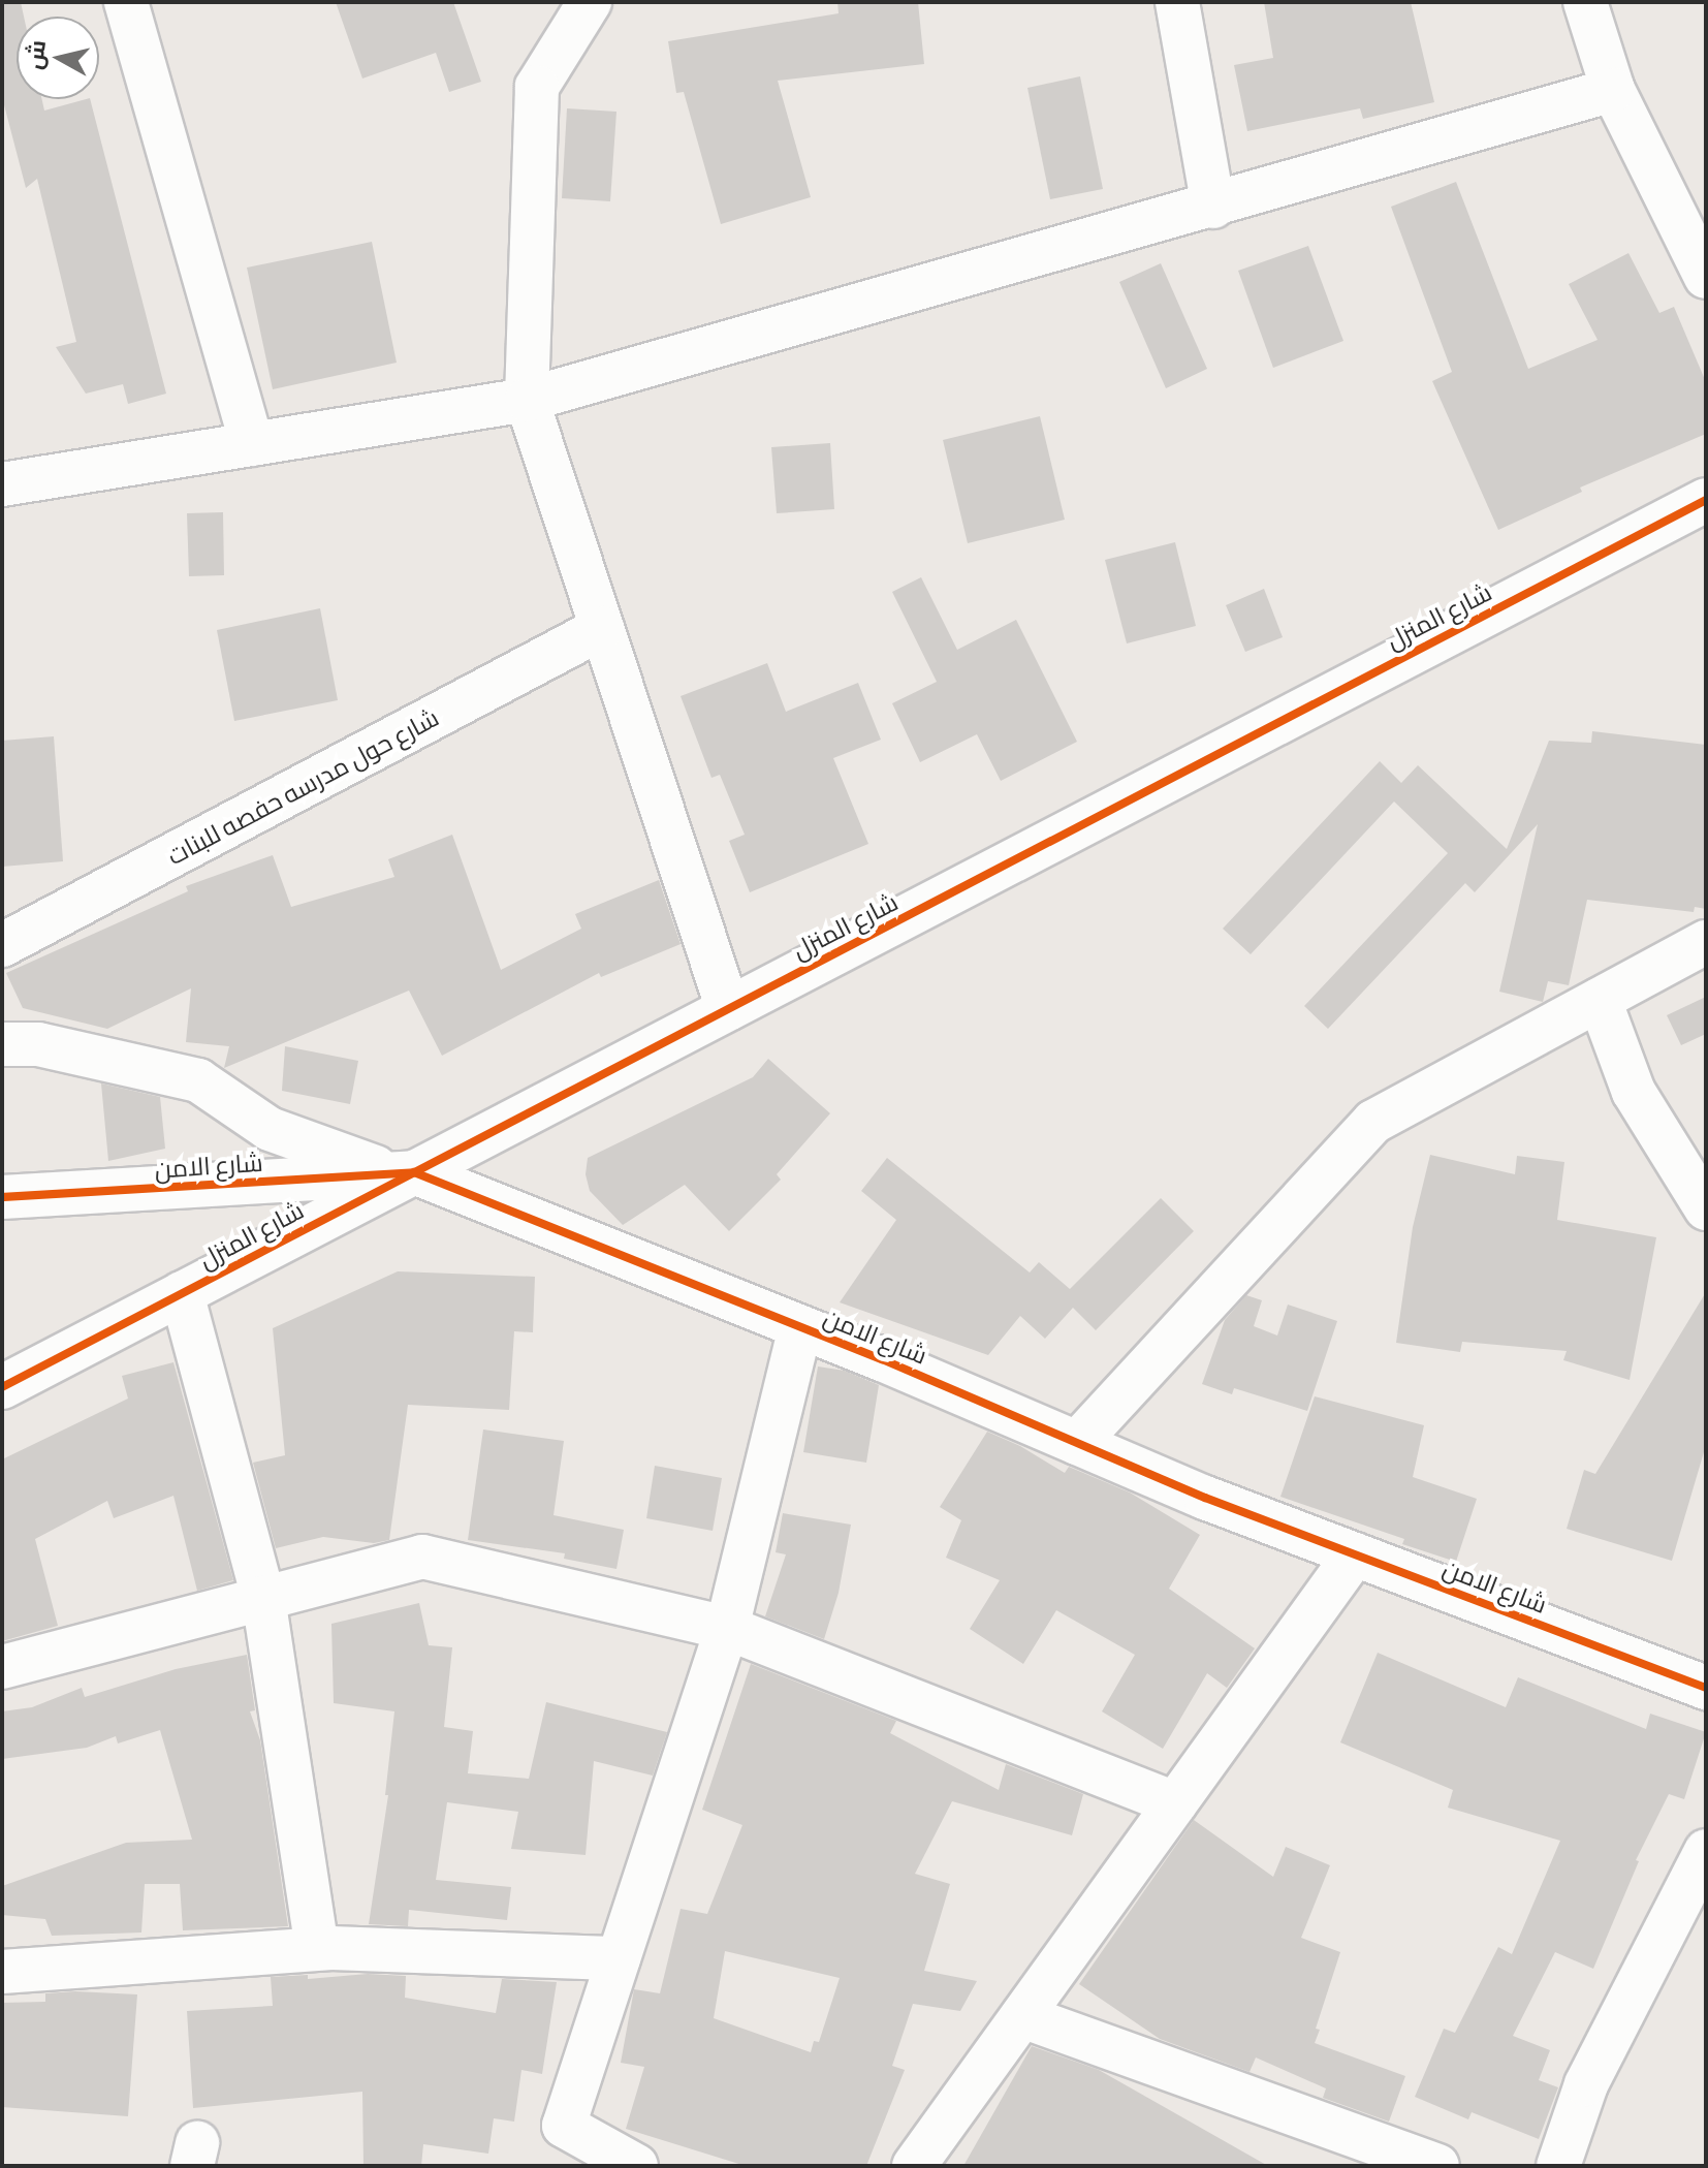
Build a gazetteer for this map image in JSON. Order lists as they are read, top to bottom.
{
  "streets": {
    "street": ["شارع المنزل", "شارع حول مدرسه حفصه للبنات", "شارع الامن"]
  },
  "crossings": [
    ["شارع المنزل", "شارع الامن"]
  ],
  "north": "left"
}
